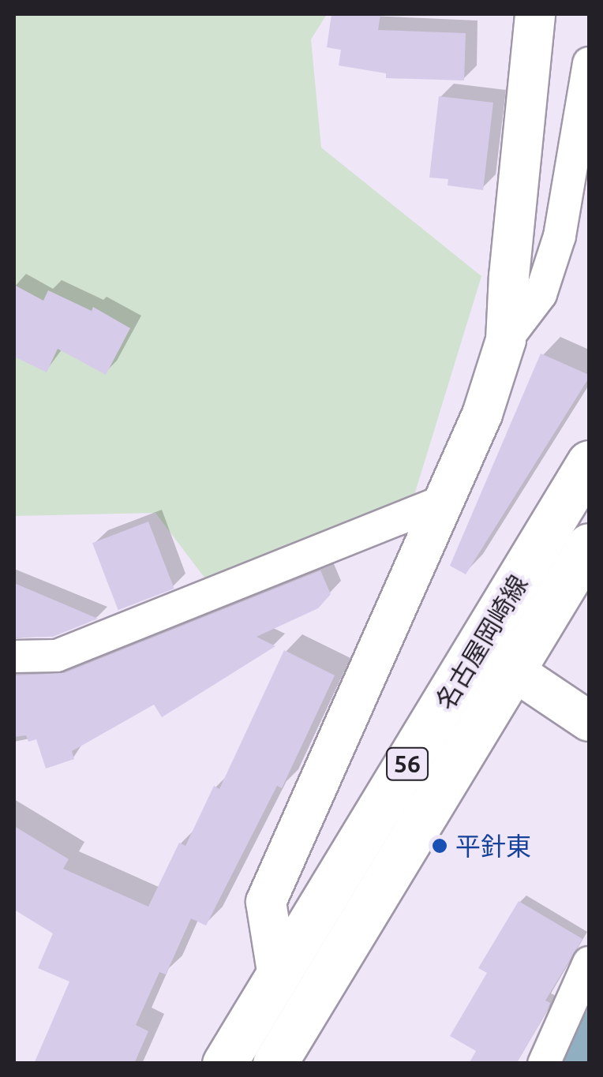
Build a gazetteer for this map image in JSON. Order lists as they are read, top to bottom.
{
  "streets": {
    "main road": ["名古屋岡崎線", "56"]
  },
  "places": ["平針東"]
}
